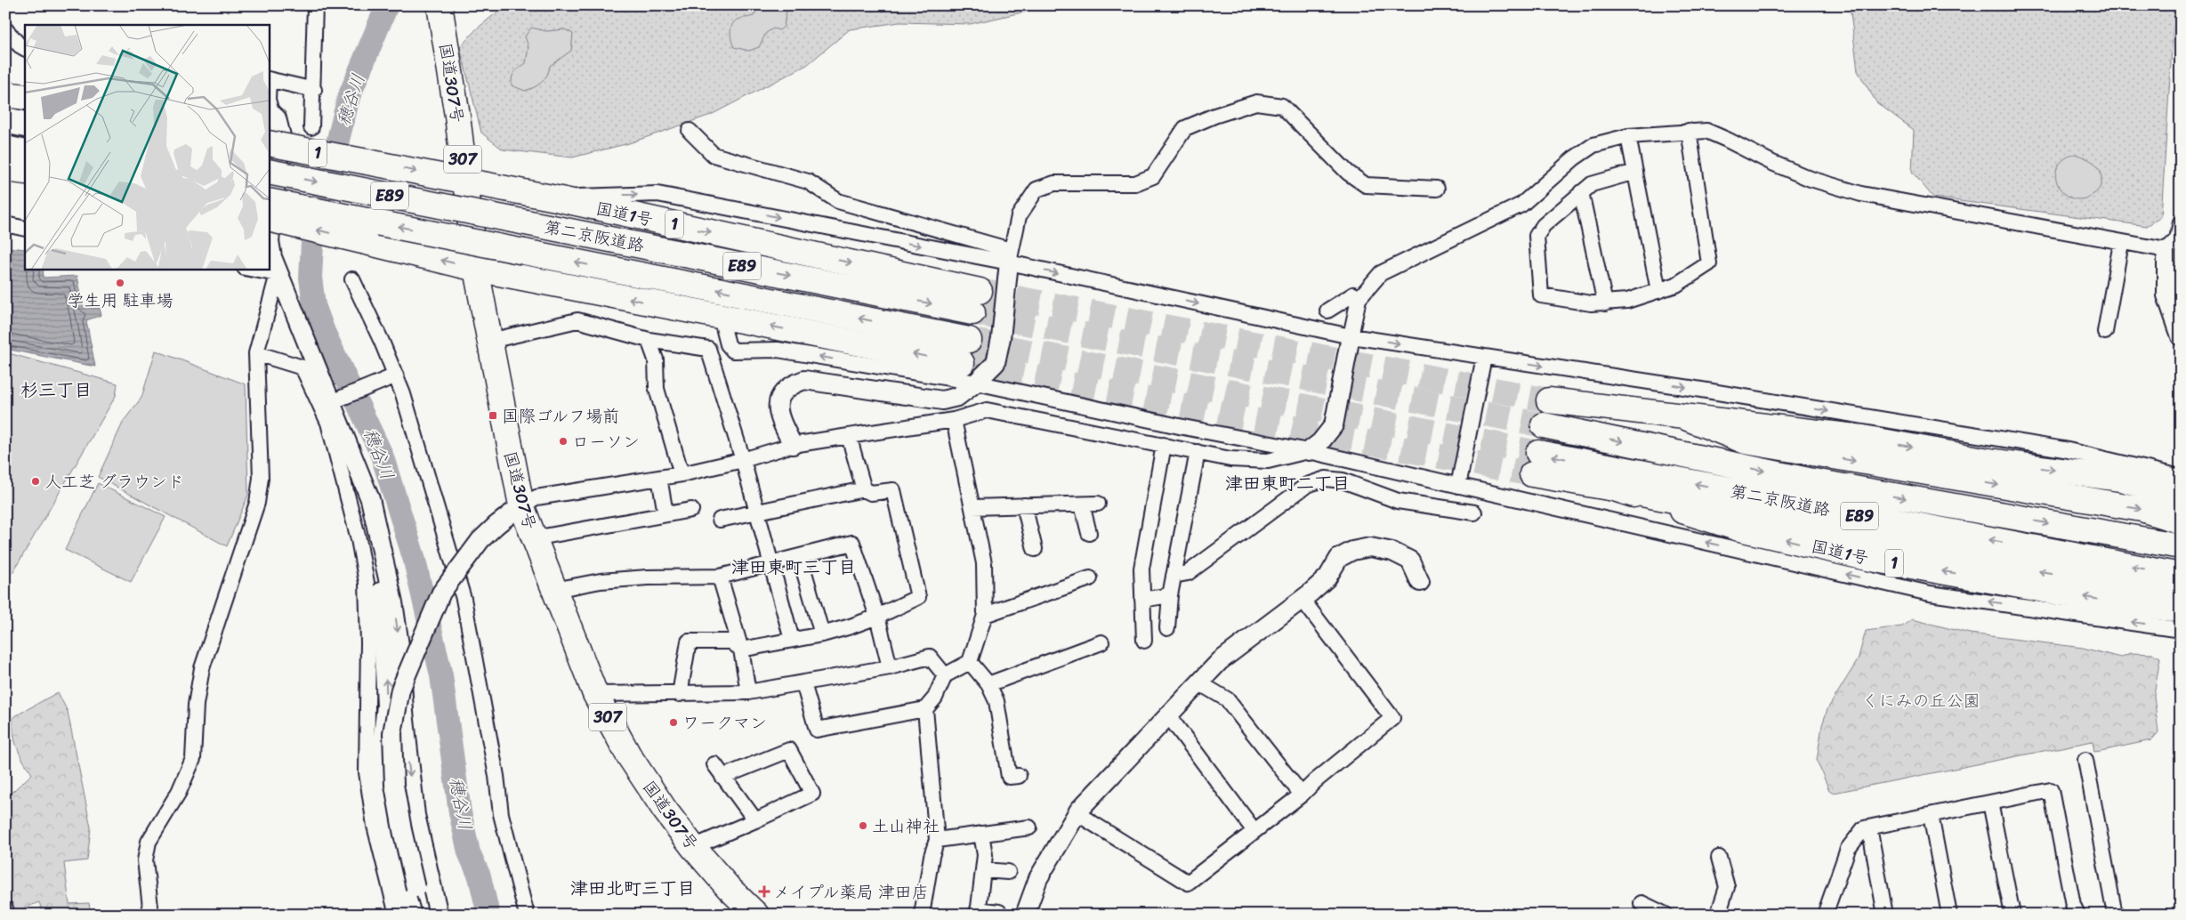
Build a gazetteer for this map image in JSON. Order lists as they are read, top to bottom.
{
  "streets": {
    "highway": [
      "国道307号",
      "1",
      "307",
      "E89",
      "国道1号",
      "第二京阪道路"
    ]
  },
  "crossings": [
    ["国道307号", "国道1号"],
    ["国道1号", "第二京阪道路"]
  ],
  "districts": [
    "杉三丁目",
    "津田東町二丁目",
    "津田東町三丁目",
    "津田北町三丁目"
  ],
  "water": ["穂谷川"],
  "parks": ["くにみの丘公園"],
  "places": {
    "other": [
      "学生用 駐車場",
      "ローソン",
      "人工芝 グラウンド",
      "ワークマン",
      "土山神社"
    ],
    "transit": ["国際ゴルフ場前"],
    "health": ["メイプル薬局 津田店"]
  }
}
